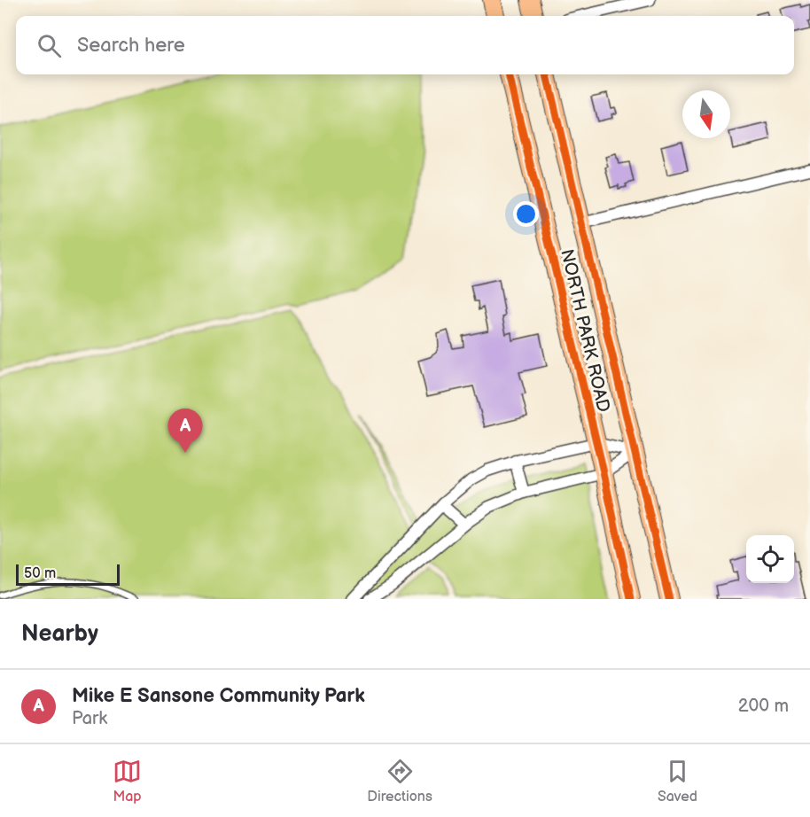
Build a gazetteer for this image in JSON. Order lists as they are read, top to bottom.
{
  "streets": {
    "main road": ["NORTH PARK ROAD"]
  },
  "scale_bar": "50 m",
  "north": "bottom",
  "page": {
    "search": "Search here",
    "pins": "A",
    "scale": "50 m",
    "heading": "Nearby",
    "list": [
      {
        "mark": "A",
        "name": "Mike E Sansone Community Park",
        "note": "Park",
        "value": "200 m"
      }
    ],
    "nav": ["Map", "Directions", "Saved"]
  }
}
